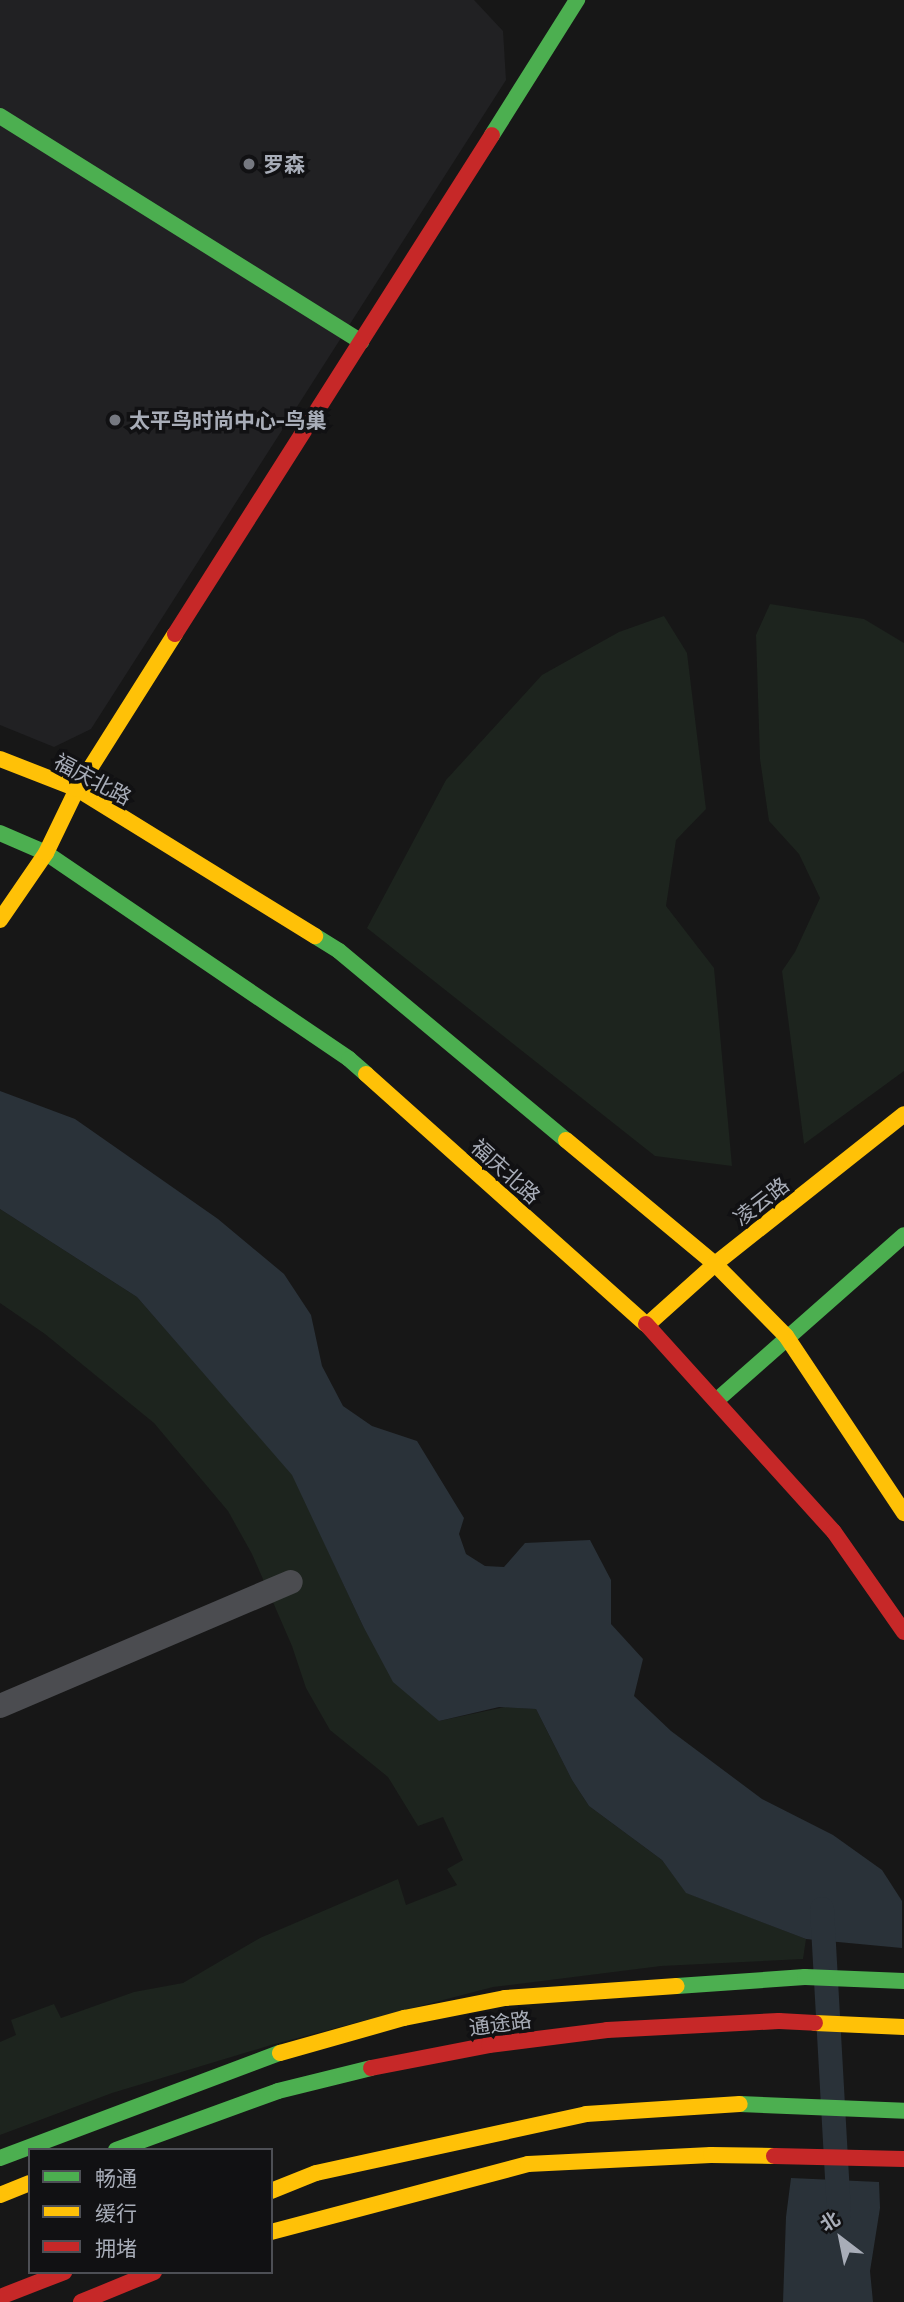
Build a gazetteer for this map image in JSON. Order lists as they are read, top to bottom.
{
  "streets": {
    "main road": ["福庆北路", "凌云路", "通途路"]
  },
  "crossings": [
    ["福庆北路", "凌云路"]
  ],
  "places": ["罗森", "太平鸟时尚中心-鸟巢"],
  "legend": ["畅通", "缓行", "拥堵"],
  "north": "top left"
}
